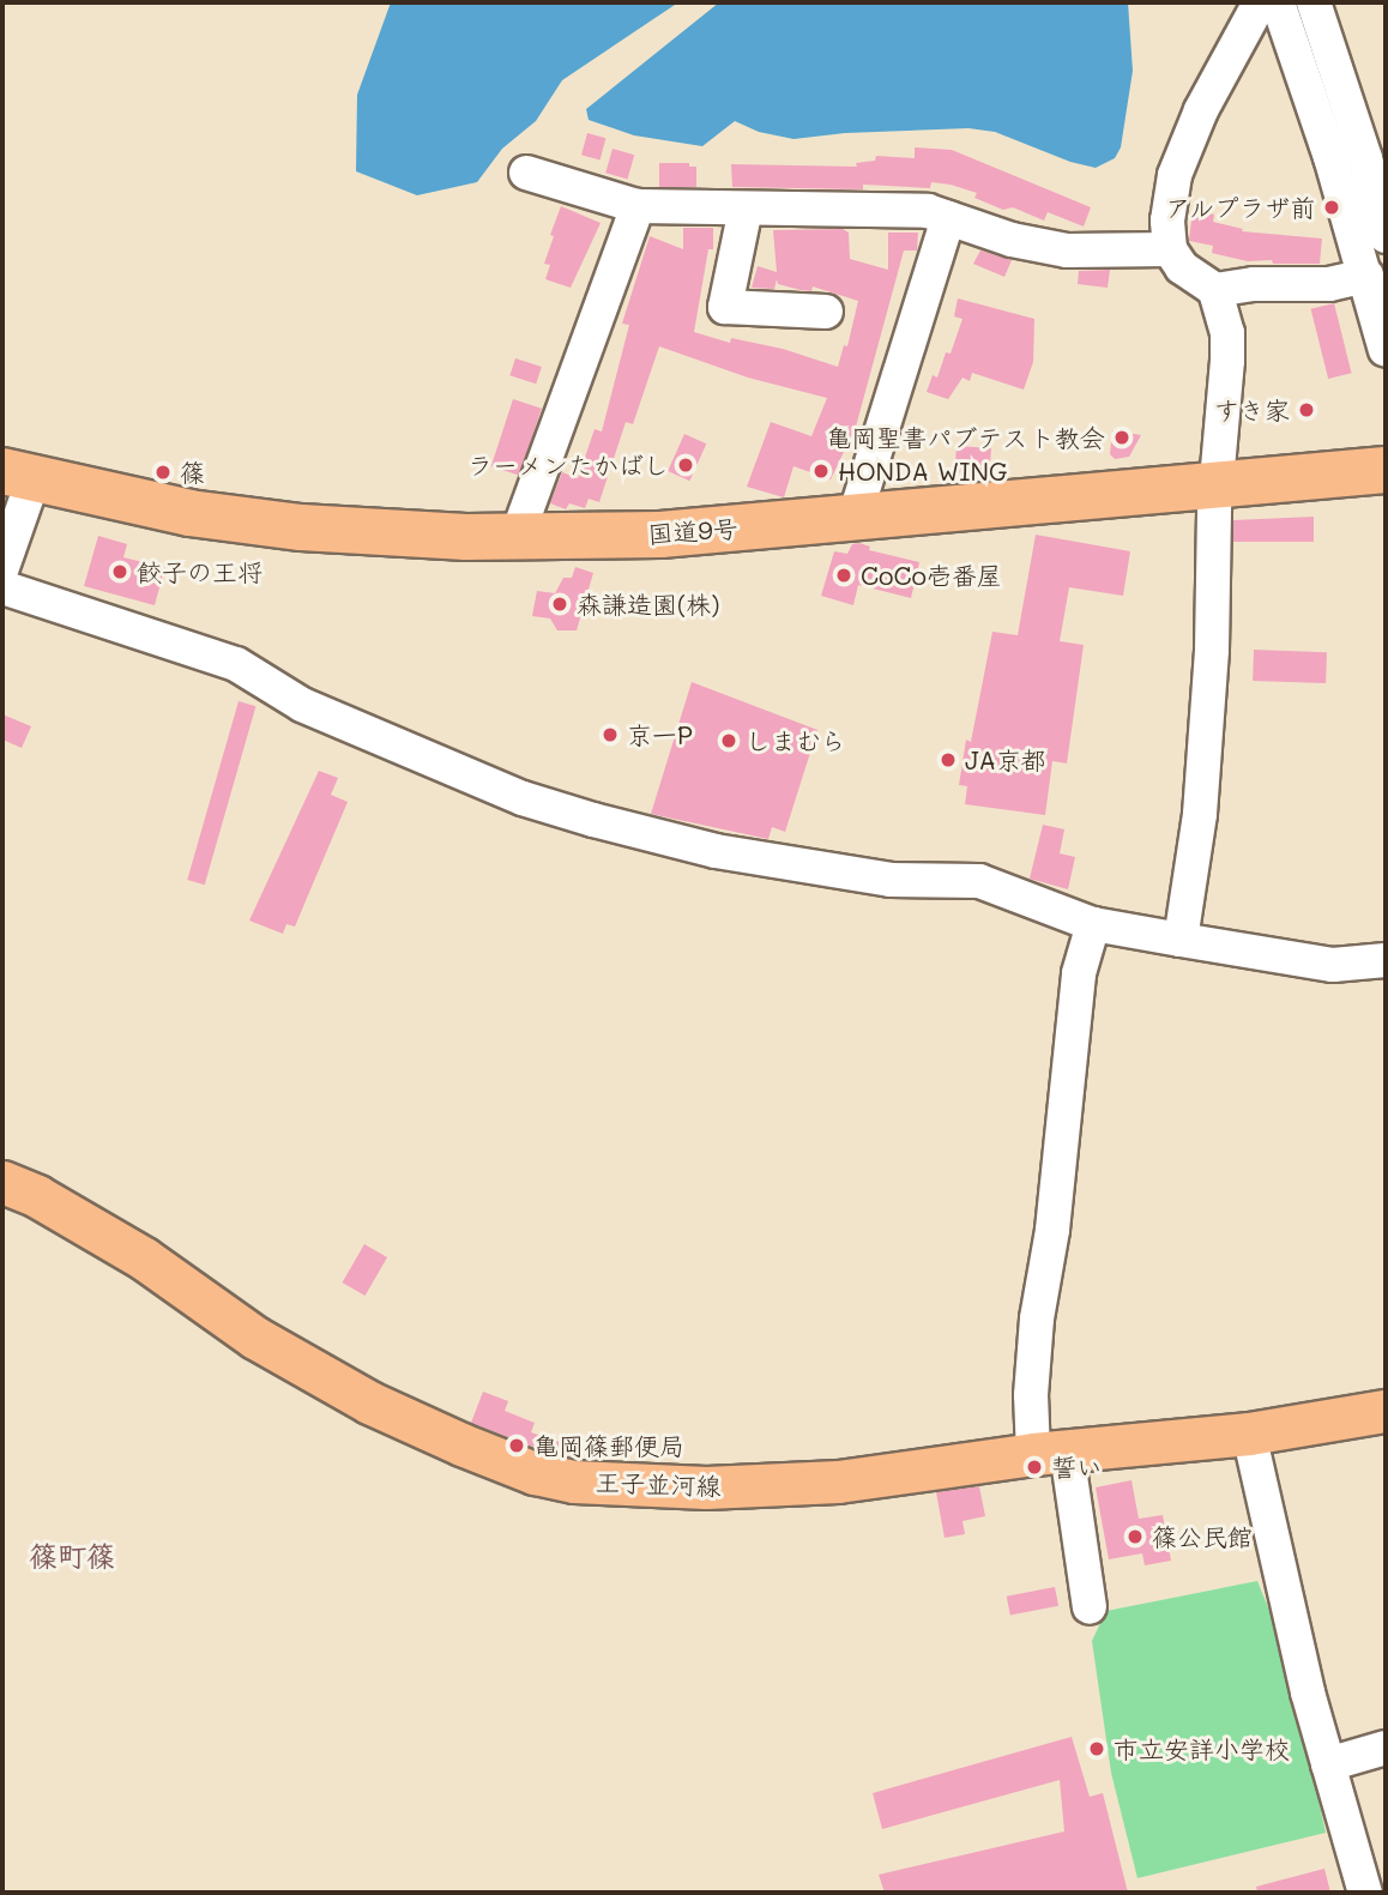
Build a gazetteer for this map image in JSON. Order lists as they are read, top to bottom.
{
  "streets": {
    "highway": ["国道9号"],
    "main road": ["王子並河線"]
  },
  "districts": ["篠町篠"],
  "places": [
    "アルプラザ前",
    "すき家",
    "亀岡聖書パブテスト教会",
    "ラーメンたかばし",
    "HONDA WING",
    "篠",
    "餃子の王将",
    "CoCo壱番屋",
    "森謙造園(株)",
    "京一P",
    "しまむら",
    "JA京都",
    "亀岡篠郵便局",
    "誓い",
    "篠公民館",
    "市立安詳小学校"
  ]
}
